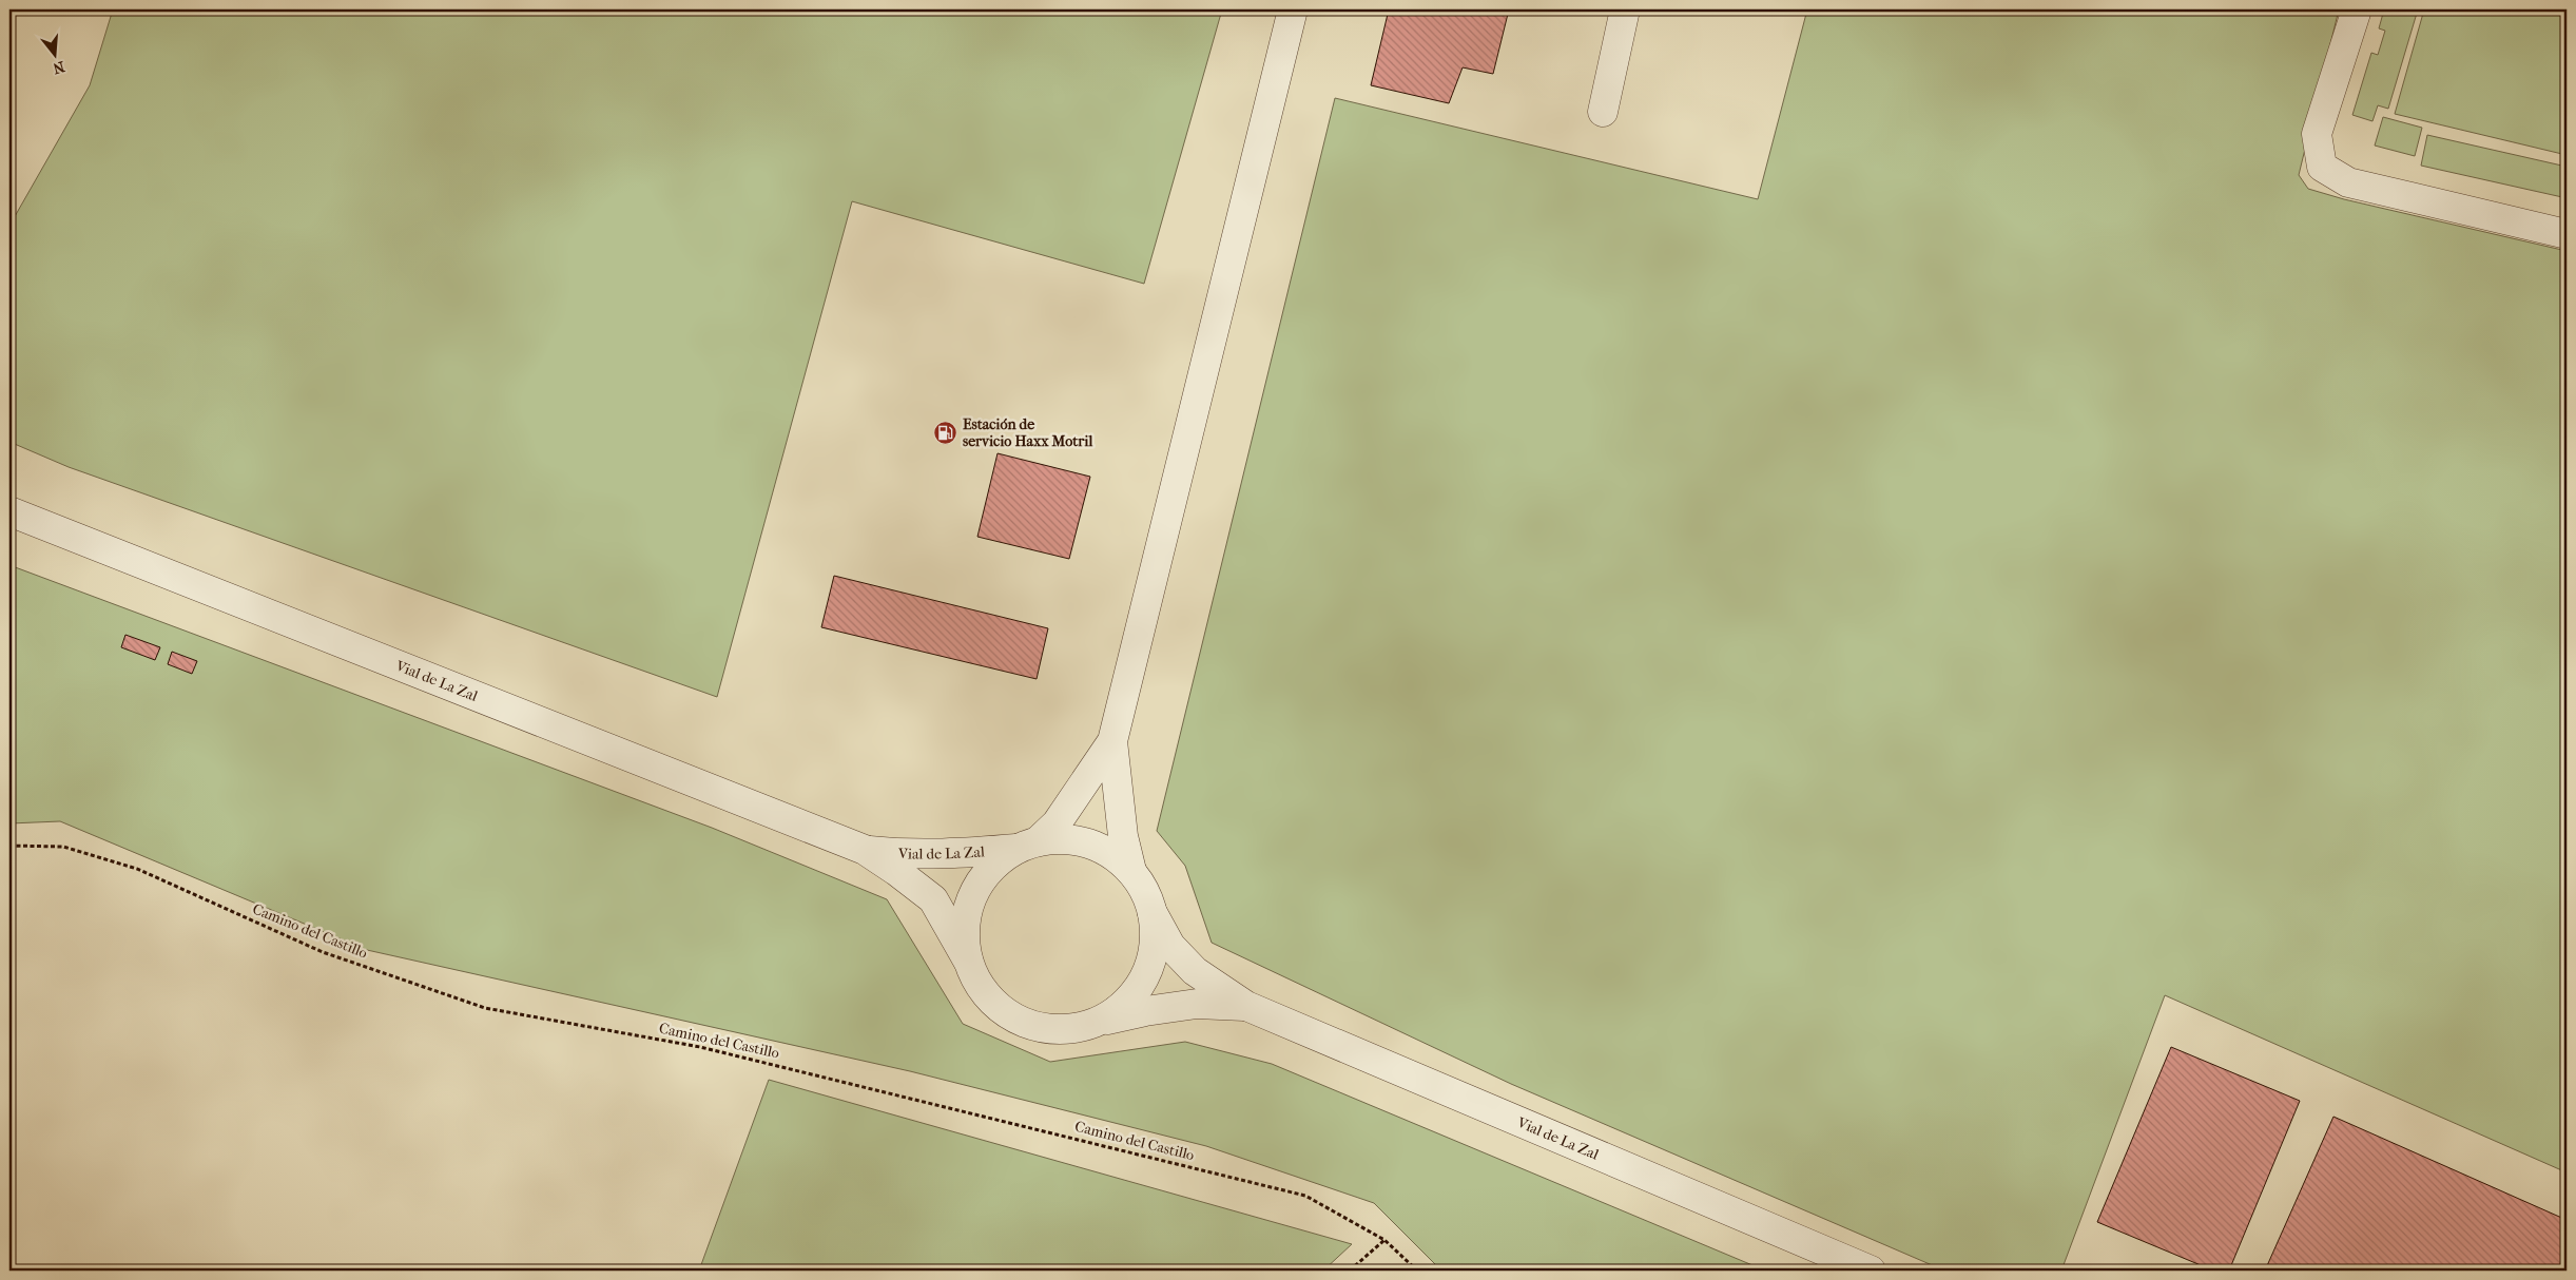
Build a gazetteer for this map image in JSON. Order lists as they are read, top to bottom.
{
  "streets": {
    "street": ["Vial de La Zal"],
    "path": ["Camino del Castillo"]
  },
  "places": {
    "fuel station": ["Estación de servicio Haxx Motril"]
  },
  "north": "bottom"
}
